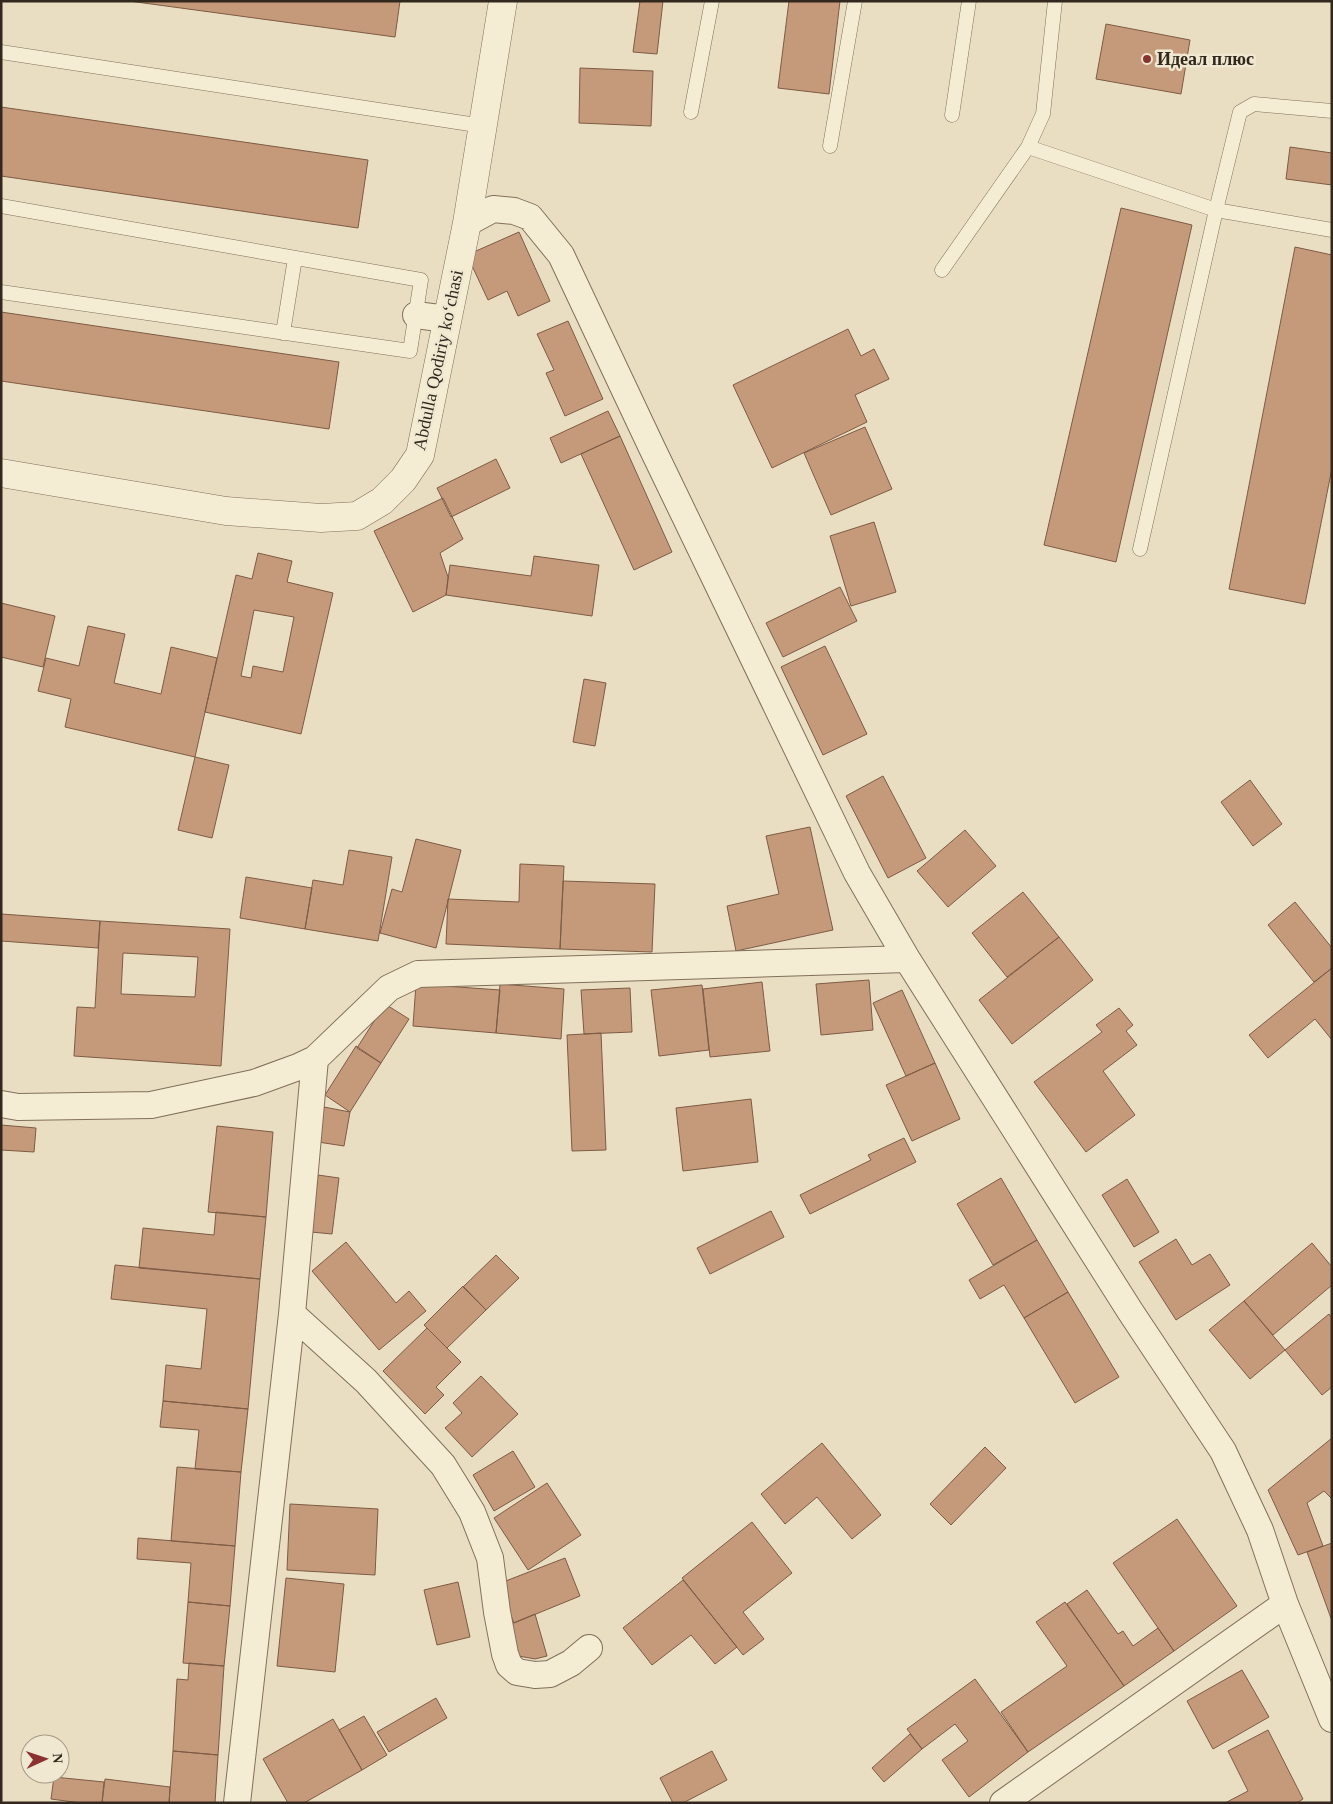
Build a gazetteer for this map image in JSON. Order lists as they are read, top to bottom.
{
  "streets": {
    "street": ["Abdulla Qodiriy koʻchasi"]
  },
  "places": ["Идеал плюс"],
  "north": "right"
}
